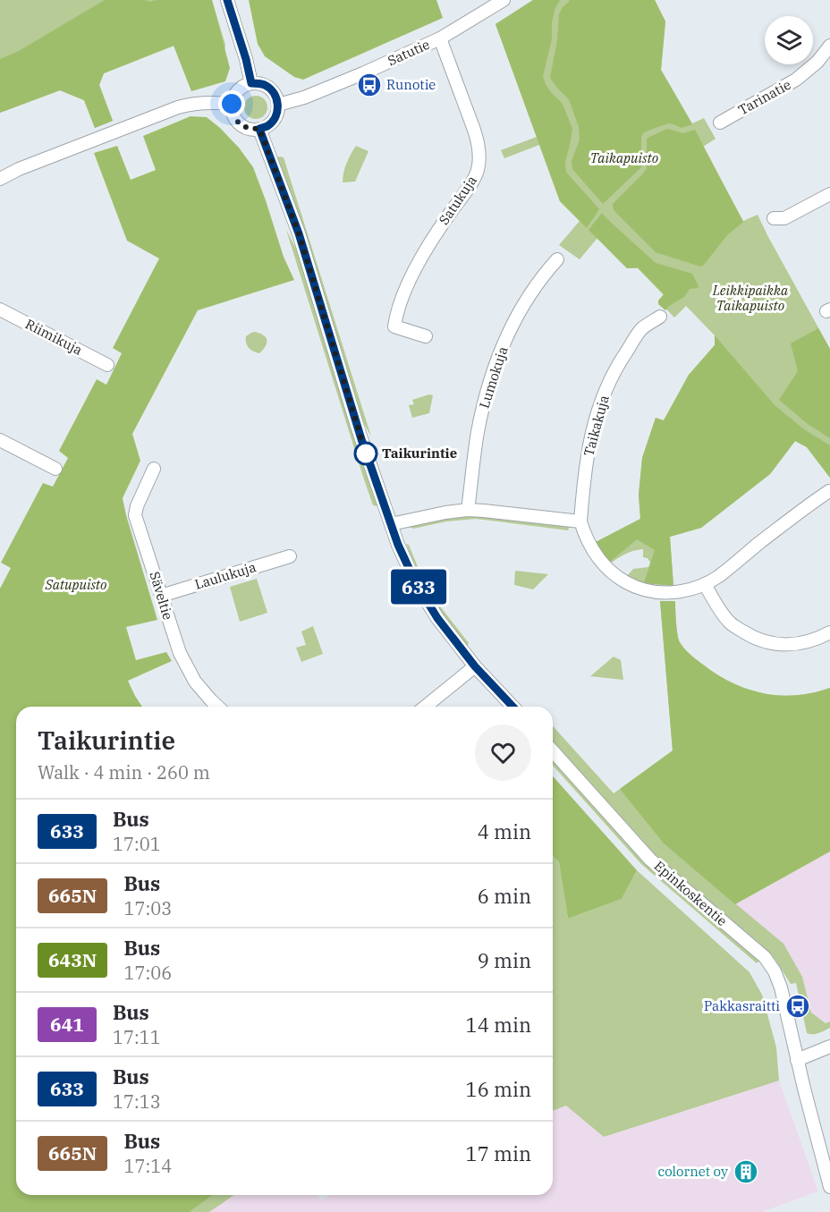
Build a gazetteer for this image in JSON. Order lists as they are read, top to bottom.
{
  "streets": {
    "street": [
      "Satutie",
      "Tarinatie",
      "Satukuja",
      "Riimikuja",
      "Lumokuja",
      "Taikakuja",
      "Laulukuja",
      "Säveltie",
      "Epinkoskentie"
    ]
  },
  "crossings": [
    ["Satutie", "Satukuja"],
    ["Laulukuja", "Säveltie"]
  ],
  "parks": ["Taikapuisto", "Leikkipaikka Taikapuisto", "Satupuisto"],
  "places": {
    "bus stop": ["Runotie", "Pakkasraitti"],
    "other": ["Taikurintie"],
    "building": ["colornet oy"]
  },
  "lines": ["bus line 633"],
  "page": {
    "on_map": "633",
    "heading": ["Taikurintie", "Walk · 4 min · 260 m"],
    "list": [
      {
        "mark": "633",
        "name": "Bus",
        "note": "17:01",
        "value": "4 min"
      },
      {
        "mark": "665N",
        "name": "Bus",
        "note": "17:03",
        "value": "6 min"
      },
      {
        "mark": "643N",
        "name": "Bus",
        "note": "17:06",
        "value": "9 min"
      },
      {
        "mark": "641",
        "name": "Bus",
        "note": "17:11",
        "value": "14 min"
      },
      {
        "mark": "633",
        "name": "Bus",
        "note": "17:13",
        "value": "16 min"
      },
      {
        "mark": "665N",
        "name": "Bus",
        "note": "17:14",
        "value": "17 min"
      }
    ]
  }
}
